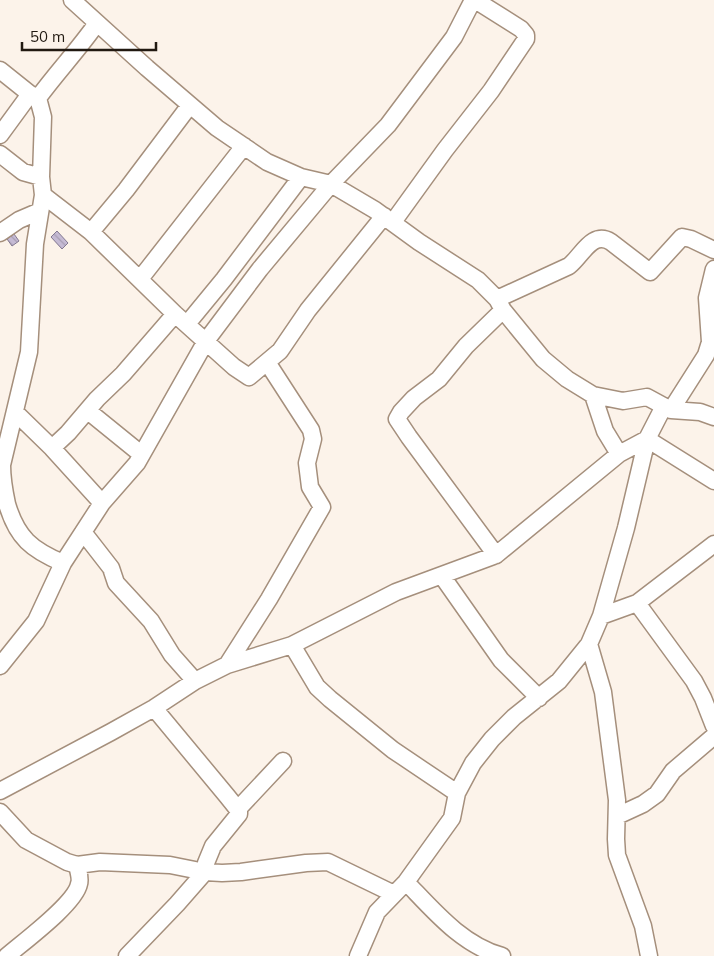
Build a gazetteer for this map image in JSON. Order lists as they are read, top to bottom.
{
  "scale_bar": "50 m"
}
